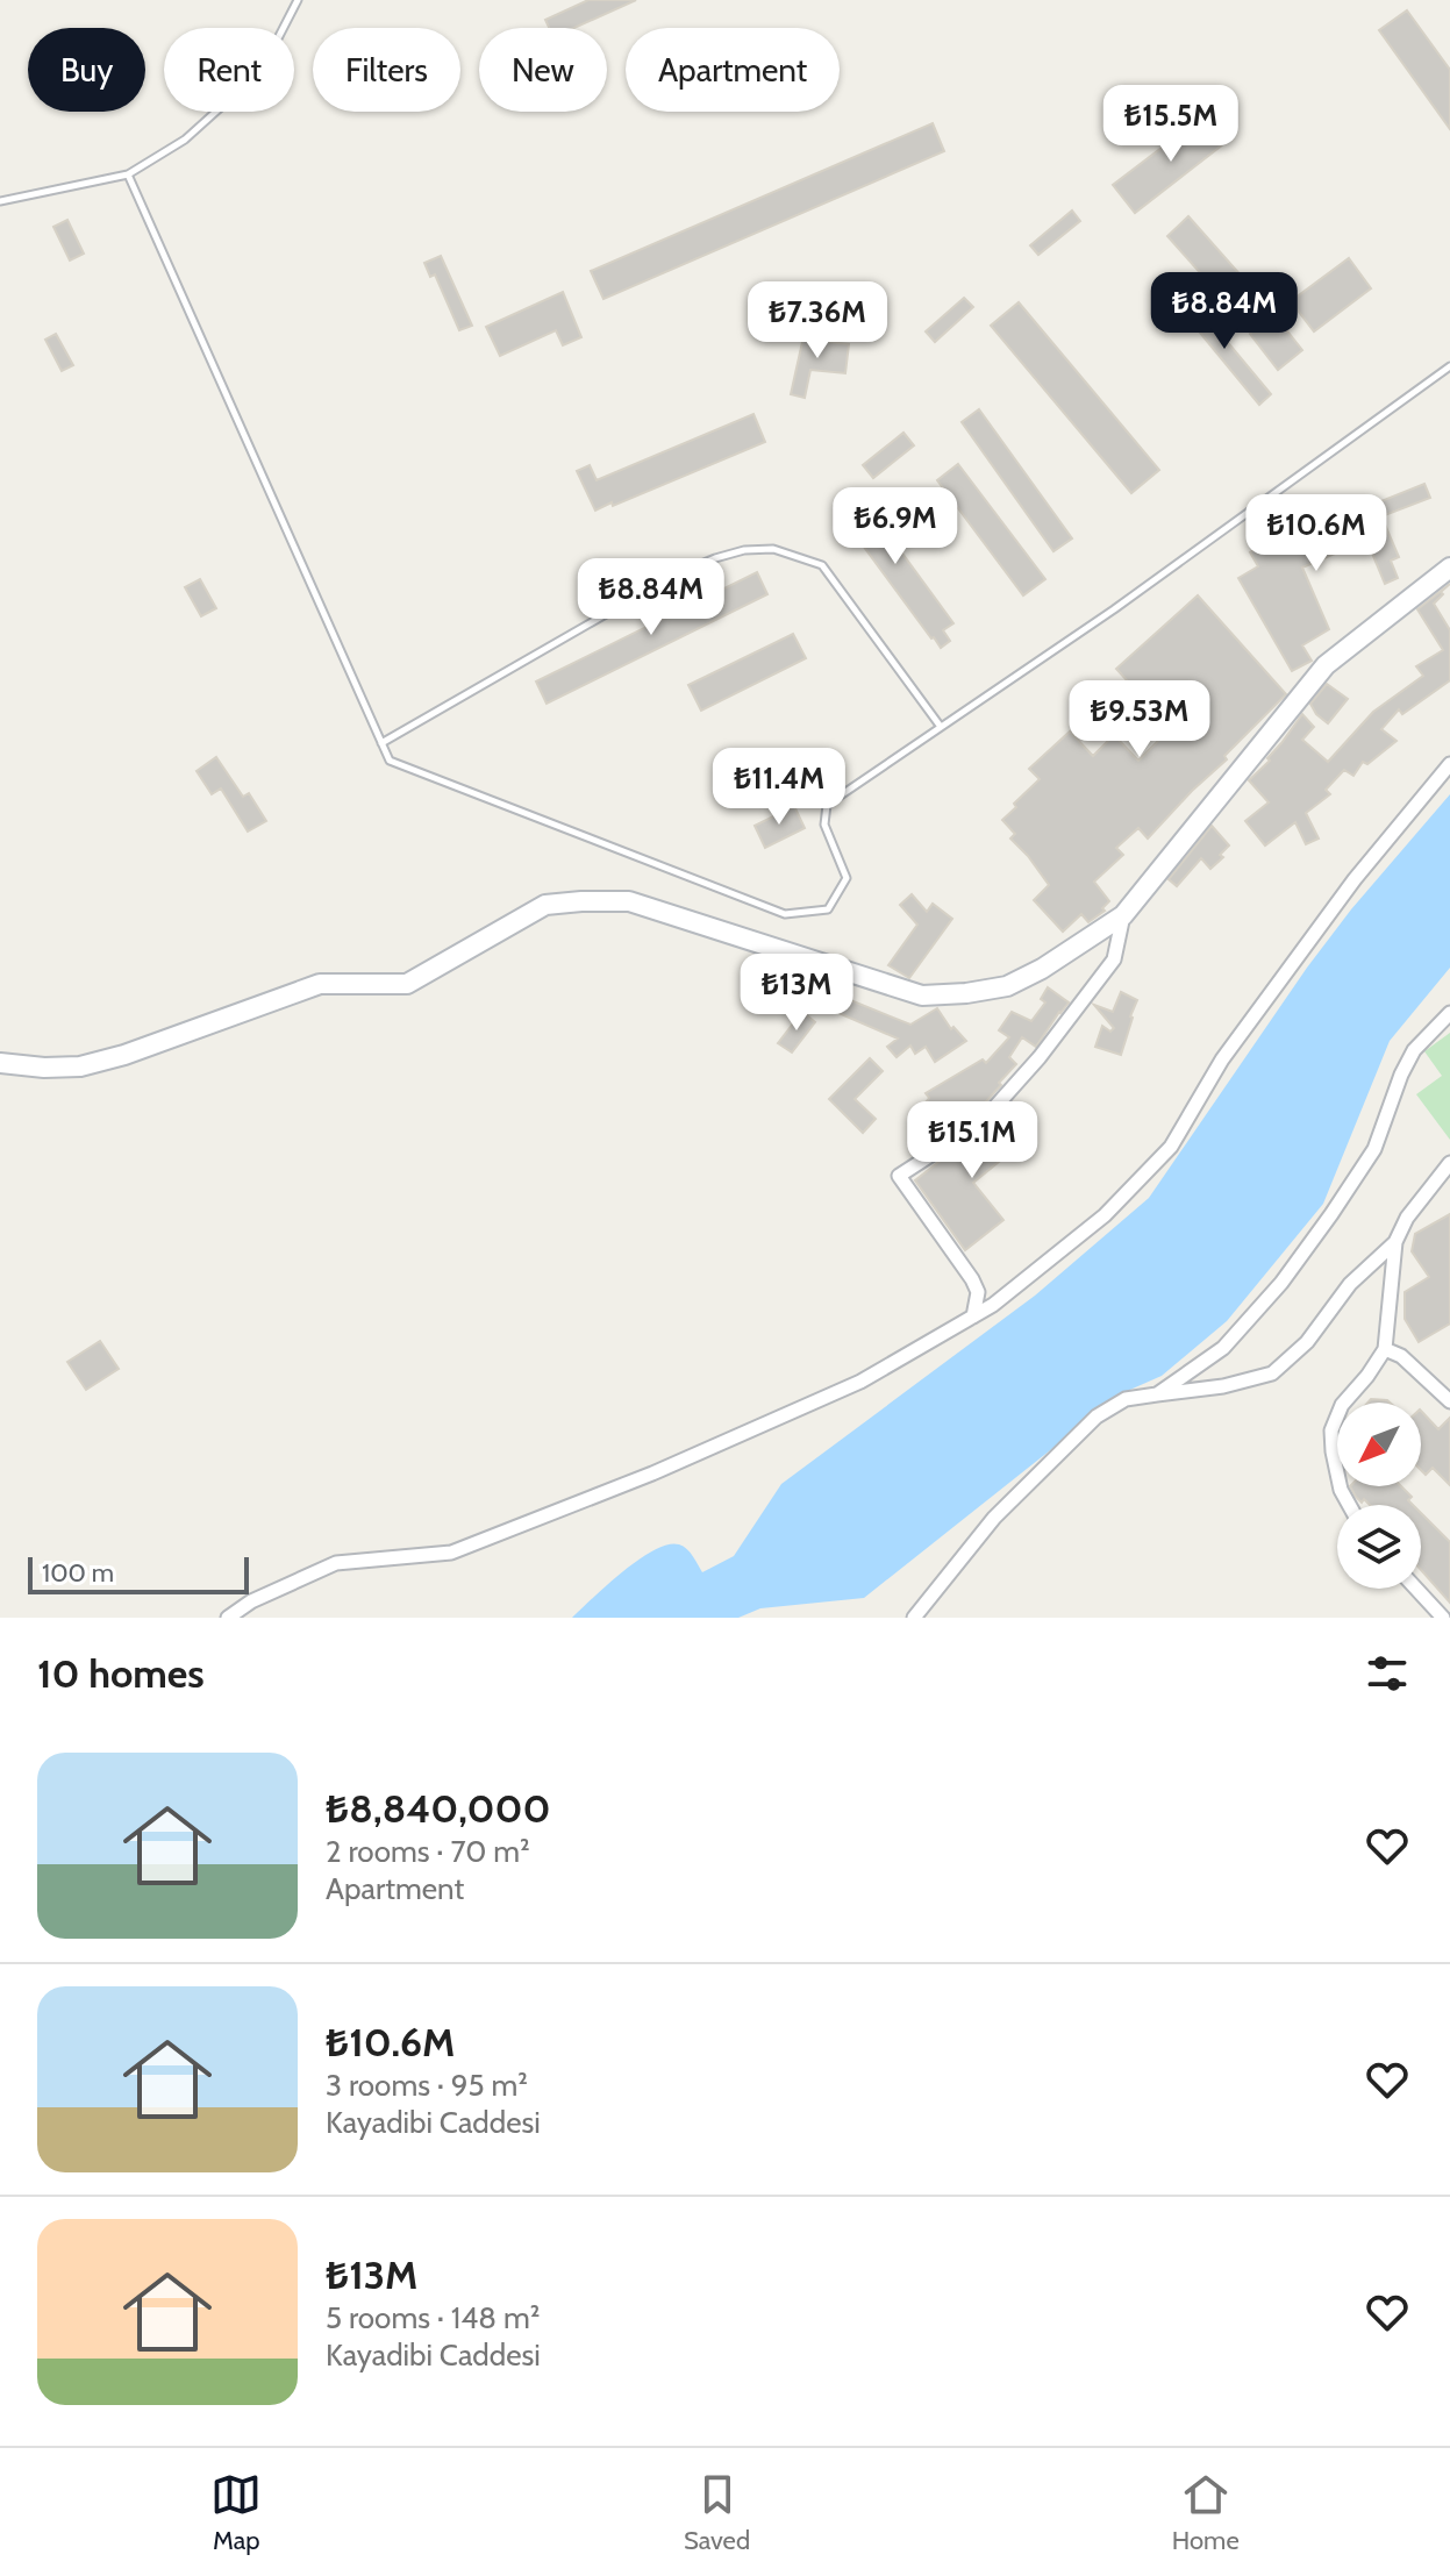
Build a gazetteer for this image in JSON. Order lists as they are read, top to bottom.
{
  "scale_bar": "100 m",
  "north": "bottom left",
  "page": {
    "chip": [
      "Buy",
      "Rent",
      "Filters",
      "New",
      "Apartment"
    ],
    "price": [
      "₺15.5M",
      "₺8.84M",
      "₺7.36M",
      "₺6.9M",
      "₺10.6M",
      "₺8.84M",
      "₺9.53M",
      "₺11.4M",
      "₺13M",
      "₺15.1M"
    ],
    "scale": "100 m",
    "heading": "10 homes",
    "list": [
      {
        "name": "₺8,840,000",
        "note": "2 rooms · 70 m² · Apartment"
      },
      {
        "name": "₺10.6M",
        "note": "3 rooms · 95 m² · Kayadibi Caddesi"
      },
      {
        "name": "₺13M",
        "note": "5 rooms · 148 m² · Kayadibi Caddesi"
      }
    ],
    "tabs": ["Map", "Saved", "Home"]
  }
}
